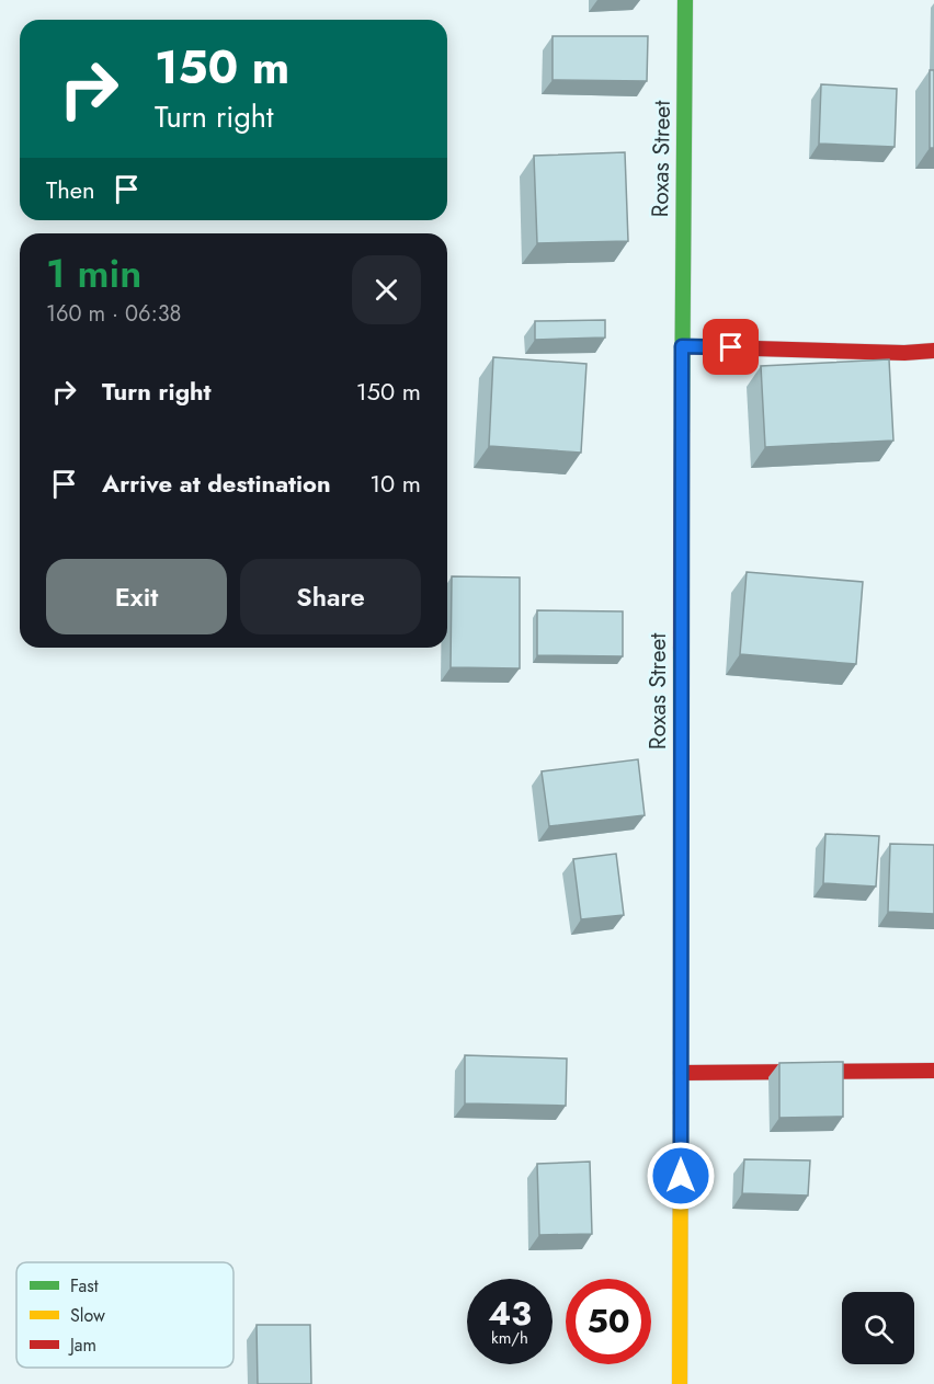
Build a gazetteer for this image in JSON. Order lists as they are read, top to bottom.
{
  "streets": {
    "main road": ["Roxas Street"]
  },
  "legend": ["Fast", "Slow", "Jam"],
  "page": {
    "turn": ["150 m", "Turn right"],
    "then": "Then",
    "heading": ["1 min", "160 m · 06:38"],
    "list": [
      {
        "name": "Turn right",
        "value": "150 m"
      },
      {
        "name": "Arrive at destination",
        "value": "10 m"
      }
    ],
    "buttons": ["Exit", "Share"],
    "speed": "43 km/h",
    "limit": "50"
  }
}
